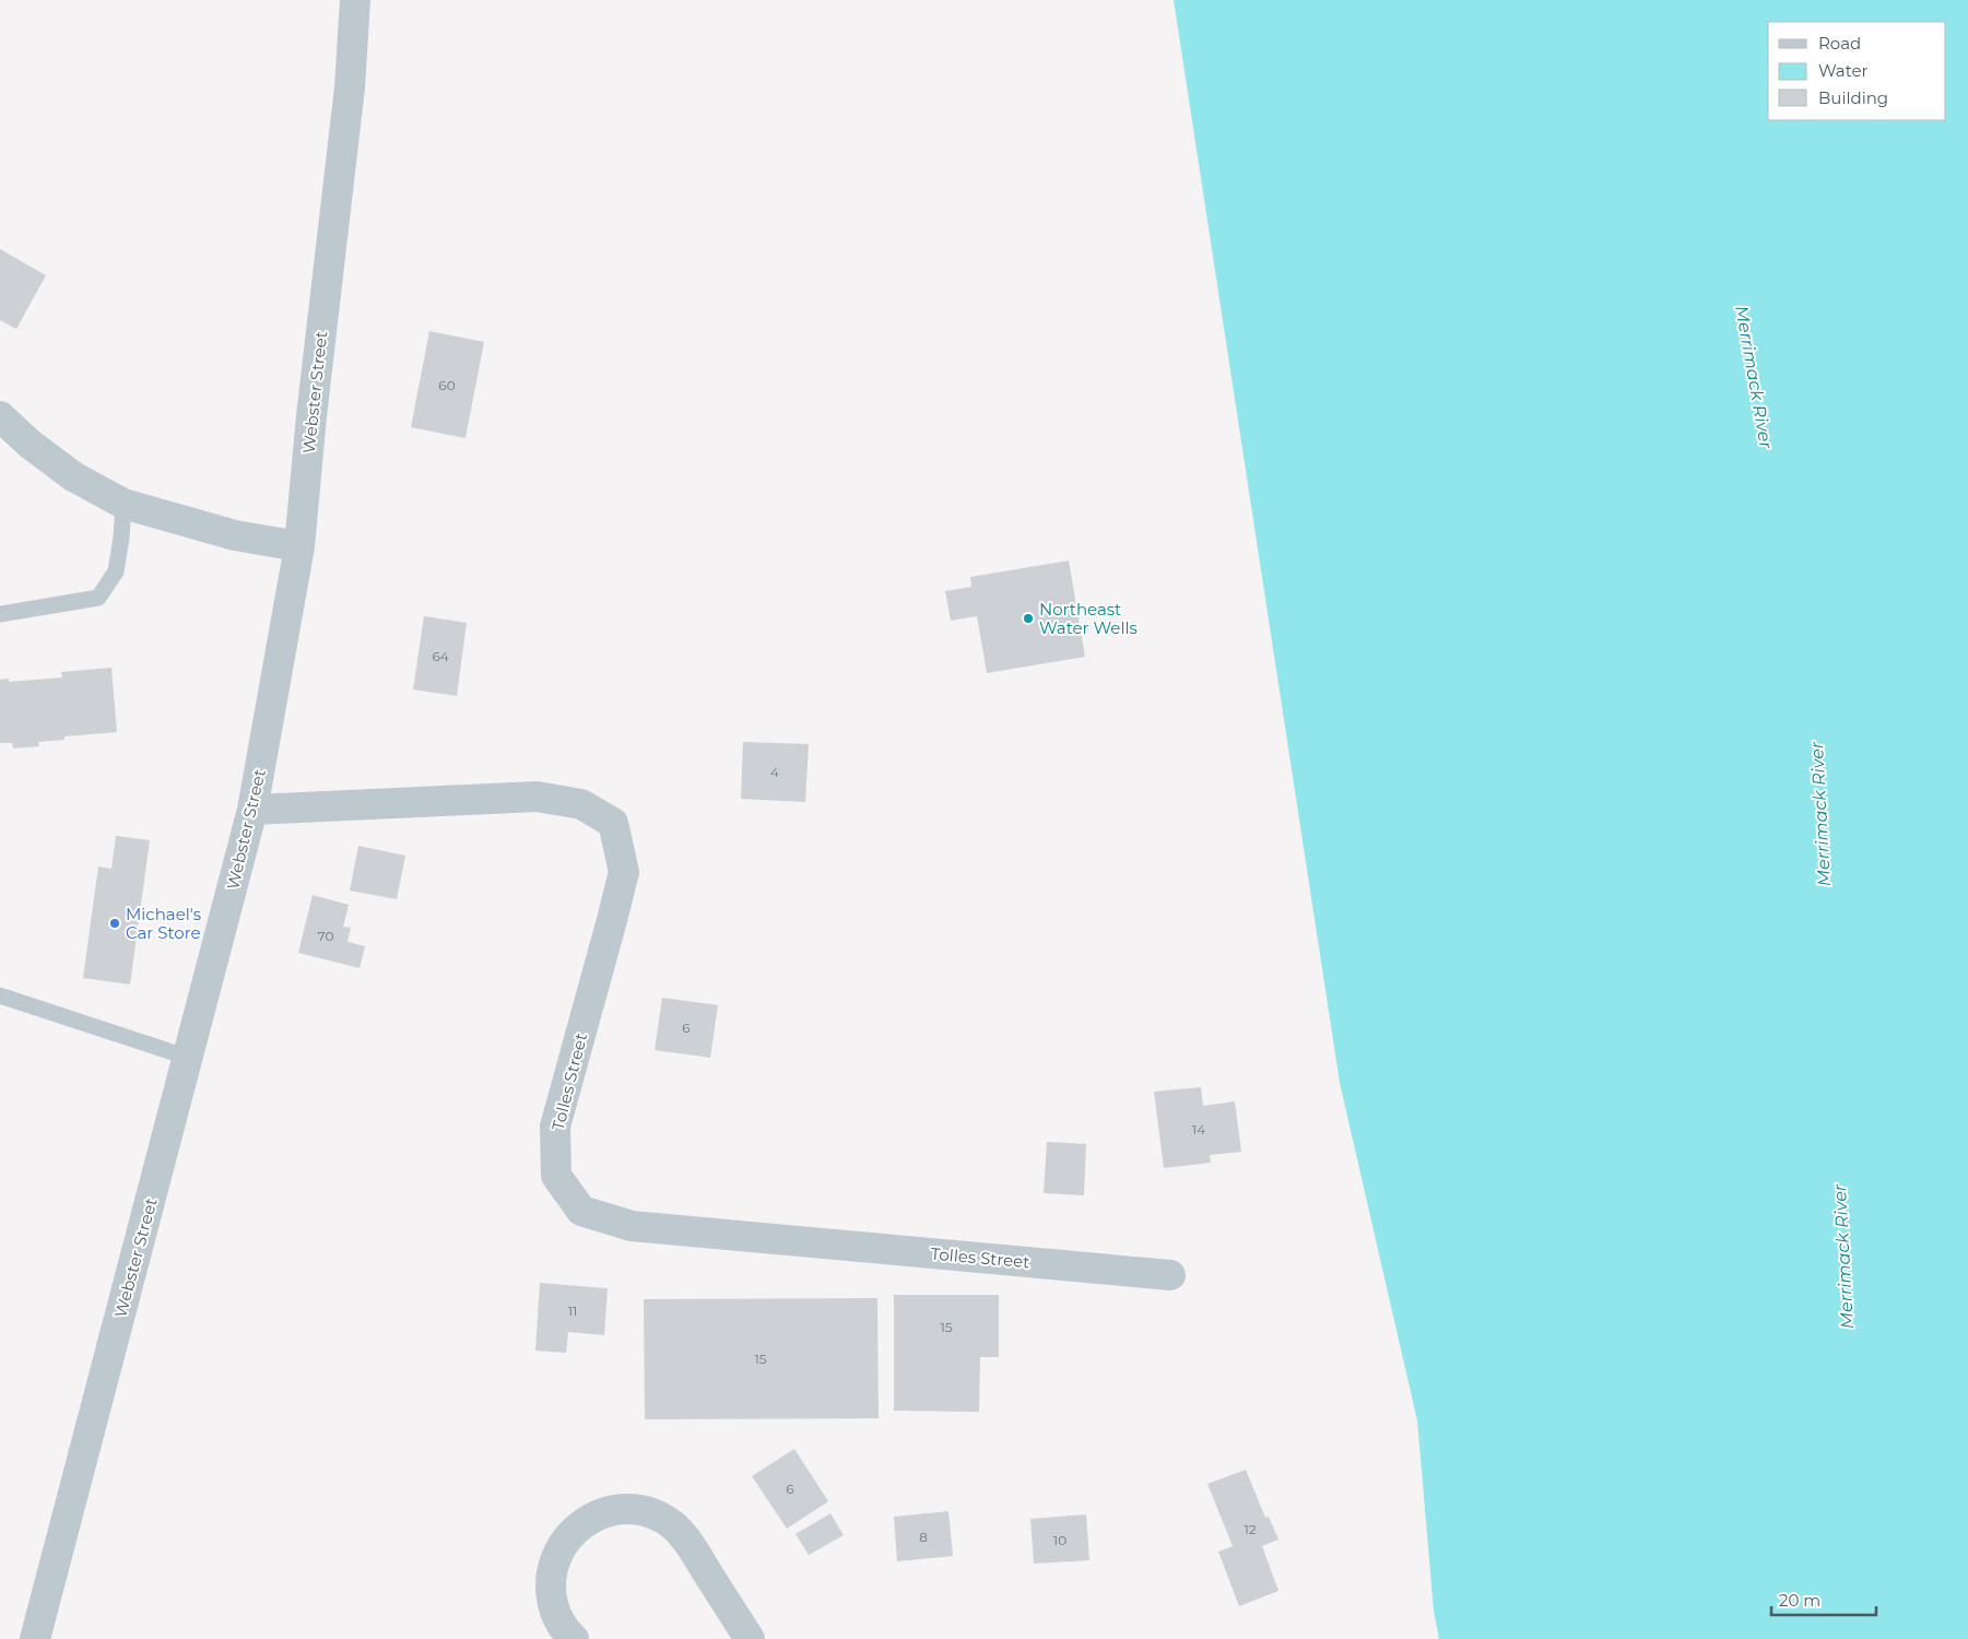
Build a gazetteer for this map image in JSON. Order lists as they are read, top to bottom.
{
  "streets": {
    "street": ["Webster Street", "Tolles Street"]
  },
  "crossings": [
    ["Webster Street", "Tolles Street"]
  ],
  "water": ["Merrimack River"],
  "places": ["Northeast Water Wells", "Michael's Car Store"],
  "house_numbers": [
    "60",
    "64",
    "4",
    "70",
    "6",
    "14",
    "11",
    "15",
    "15",
    "6",
    "12",
    "8",
    "10"
  ],
  "legend": ["Road", "Water", "Building"],
  "scale_bar": "20 m"
}
